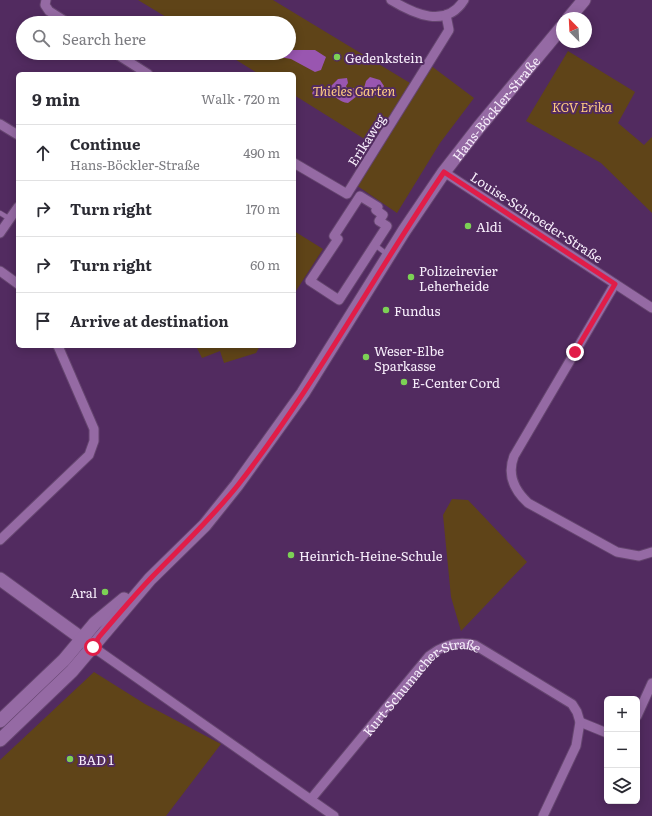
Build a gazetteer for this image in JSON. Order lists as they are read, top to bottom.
{
  "streets": {
    "street": [
      "Hans-Böckler-Straße",
      "Erikaweg",
      "Louise-Schroeder-Straße",
      "Kurt-Schumacher-Straße"
    ]
  },
  "crossings": [
    ["Hans-Böckler-Straße", "Louise-Schroeder-Straße"]
  ],
  "parks": ["Thieles Garten", "KGV Erika"],
  "places": [
    "Gedenkstein",
    "Aldi",
    "Polizeirevier Leherheide",
    "Fundus",
    "Weser-Elbe Sparkasse",
    "E-Center Cord",
    "Heinrich-Heine-Schule",
    "Aral",
    "BAD 1"
  ],
  "north": "top left",
  "page": {
    "search": "Search here",
    "heading": ["9 min", "Walk · 720 m"],
    "list": [
      ["Continue", "Hans-Böckler-Straße", "490 m"],
      ["Turn right", "170 m"],
      ["Turn right", "60 m"],
      "Arrive at destination"
    ],
    "map_buttons": ["+", "−"]
  }
}
